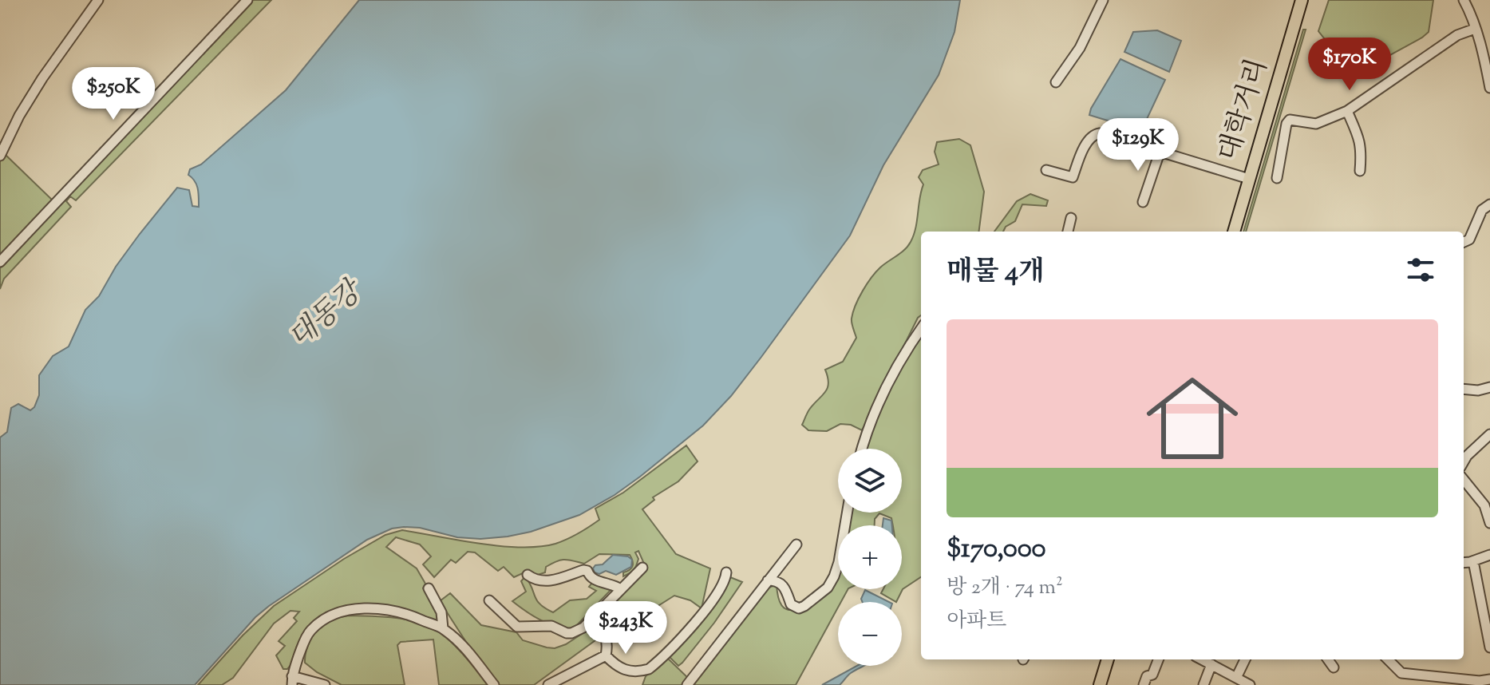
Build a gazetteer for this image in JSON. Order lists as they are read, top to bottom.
{
  "streets": {
    "main road": ["대학거리"]
  },
  "water": ["대동강"],
  "page": {
    "price": [
      "$170K",
      "$250K",
      "$129K",
      "$243K"
    ],
    "heading": "매물 4개",
    "list": [
      {
        "name": "$170,000",
        "note": "방 2개 · 74 m² · 아파트"
      }
    ],
    "map_buttons": ["+", "−"]
  }
}
